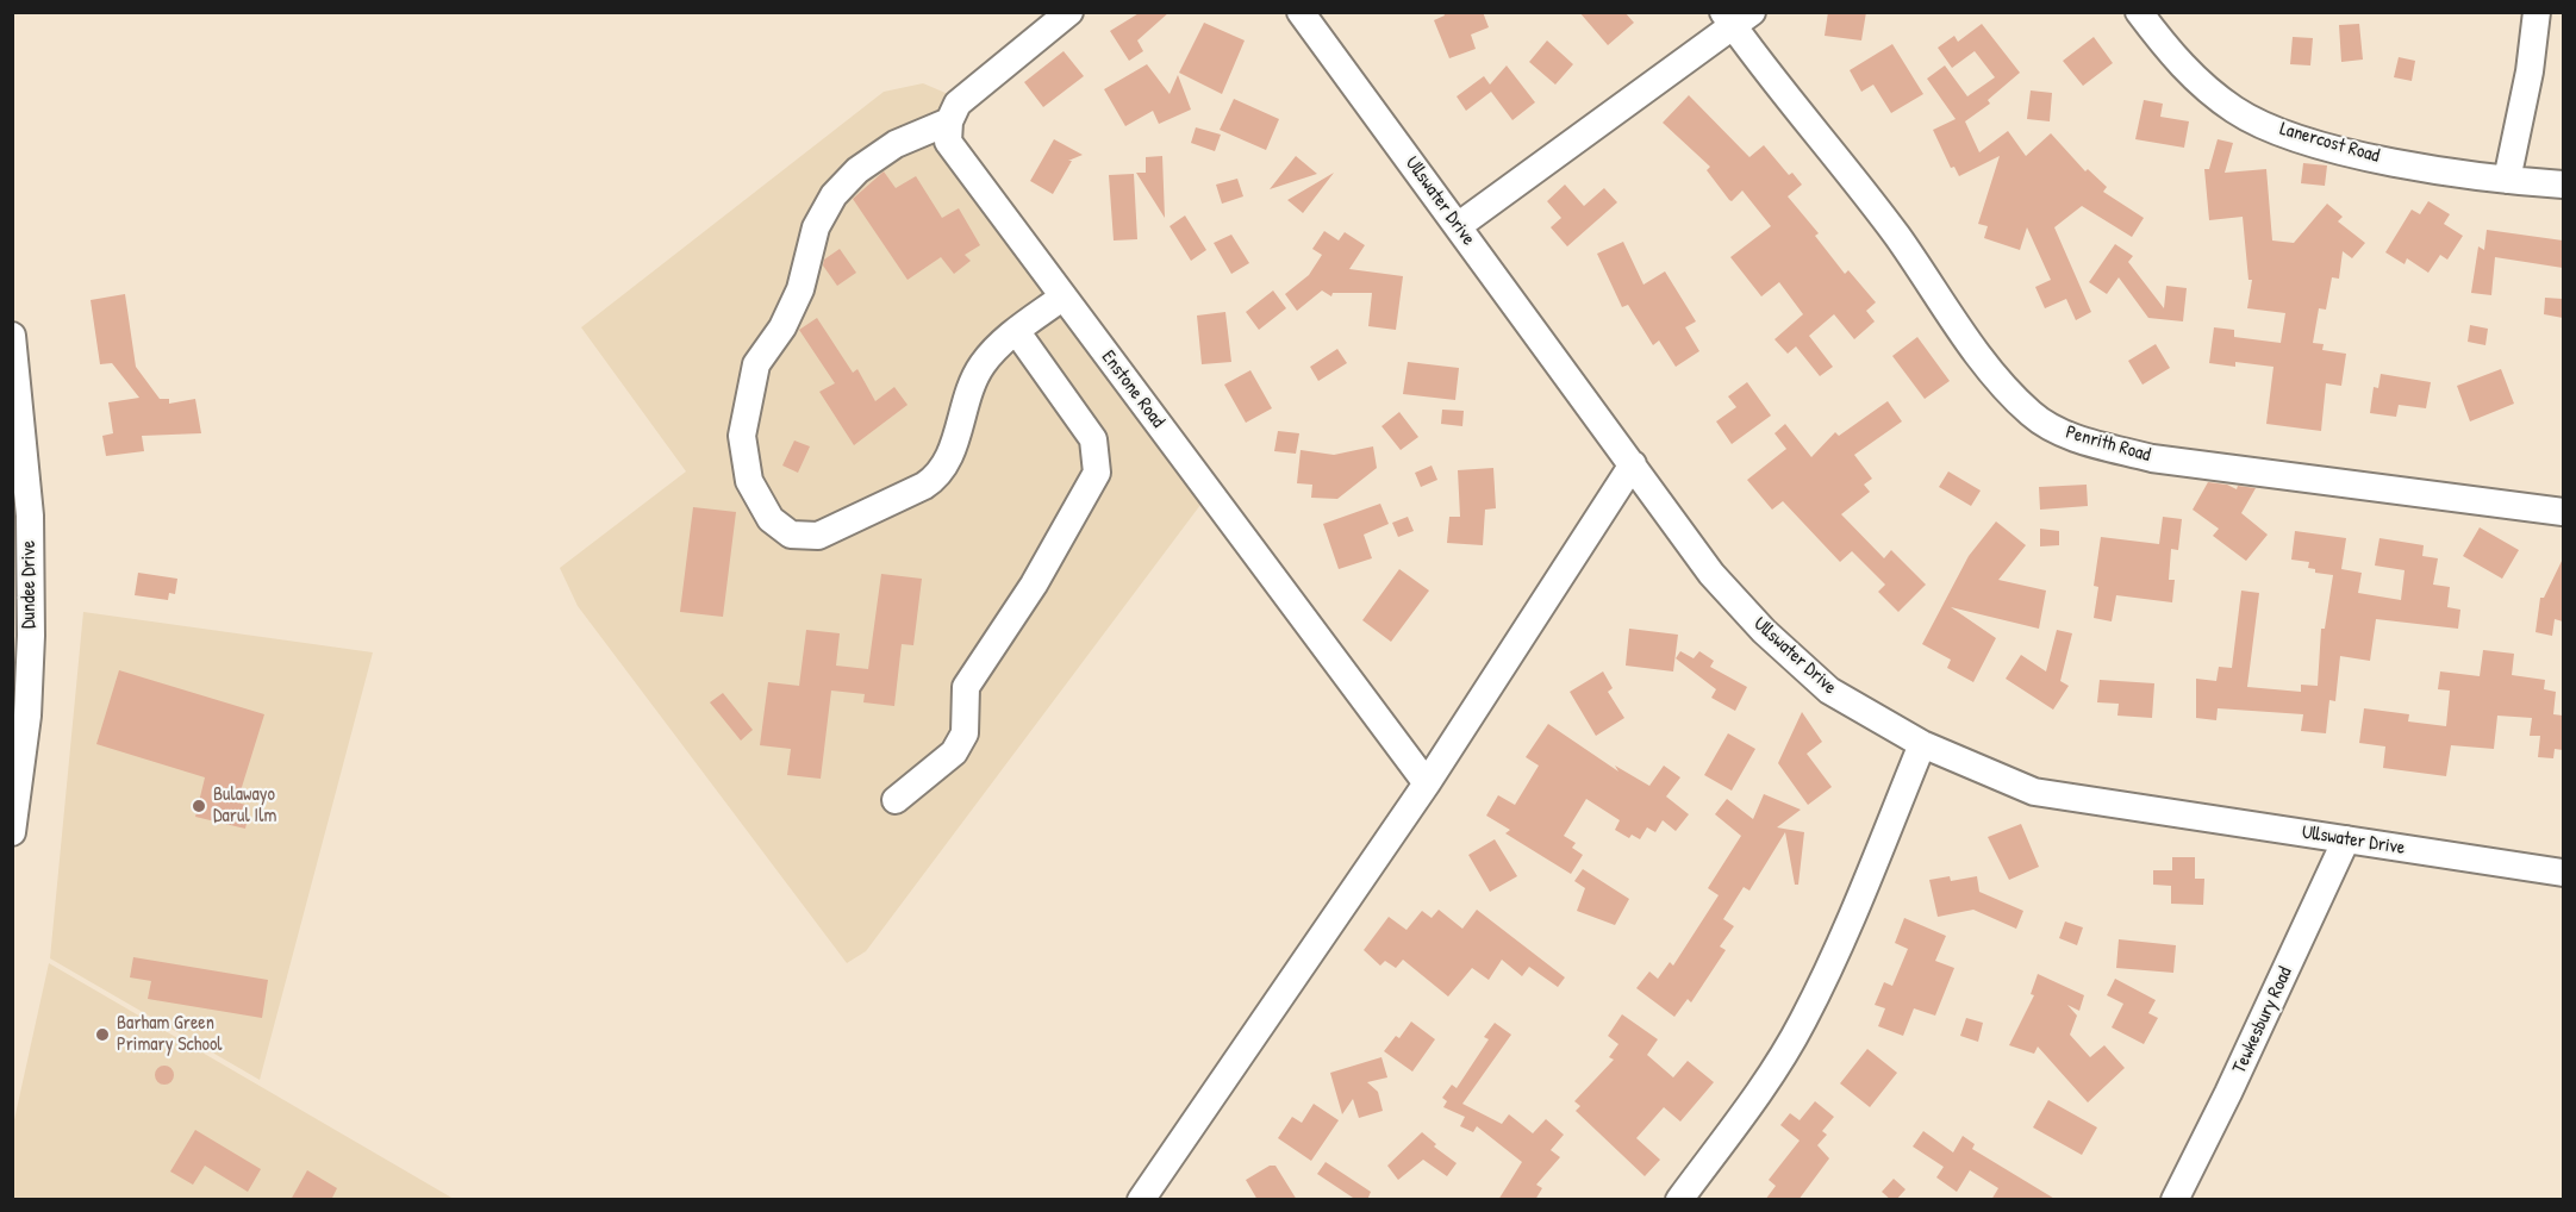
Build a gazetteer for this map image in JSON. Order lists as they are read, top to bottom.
{
  "streets": {
    "street": [
      "Lanercost Road",
      "Ullswater Drive",
      "Enstone Road",
      "Penrith Road",
      "Dundee Drive",
      "Tewkesbury Road"
    ]
  },
  "crossings": [
    ["Ullswater Drive", "Tewkesbury Road"]
  ],
  "places": ["Bulawayo Darul Ilm", "Barham Green Primary School"]
}
